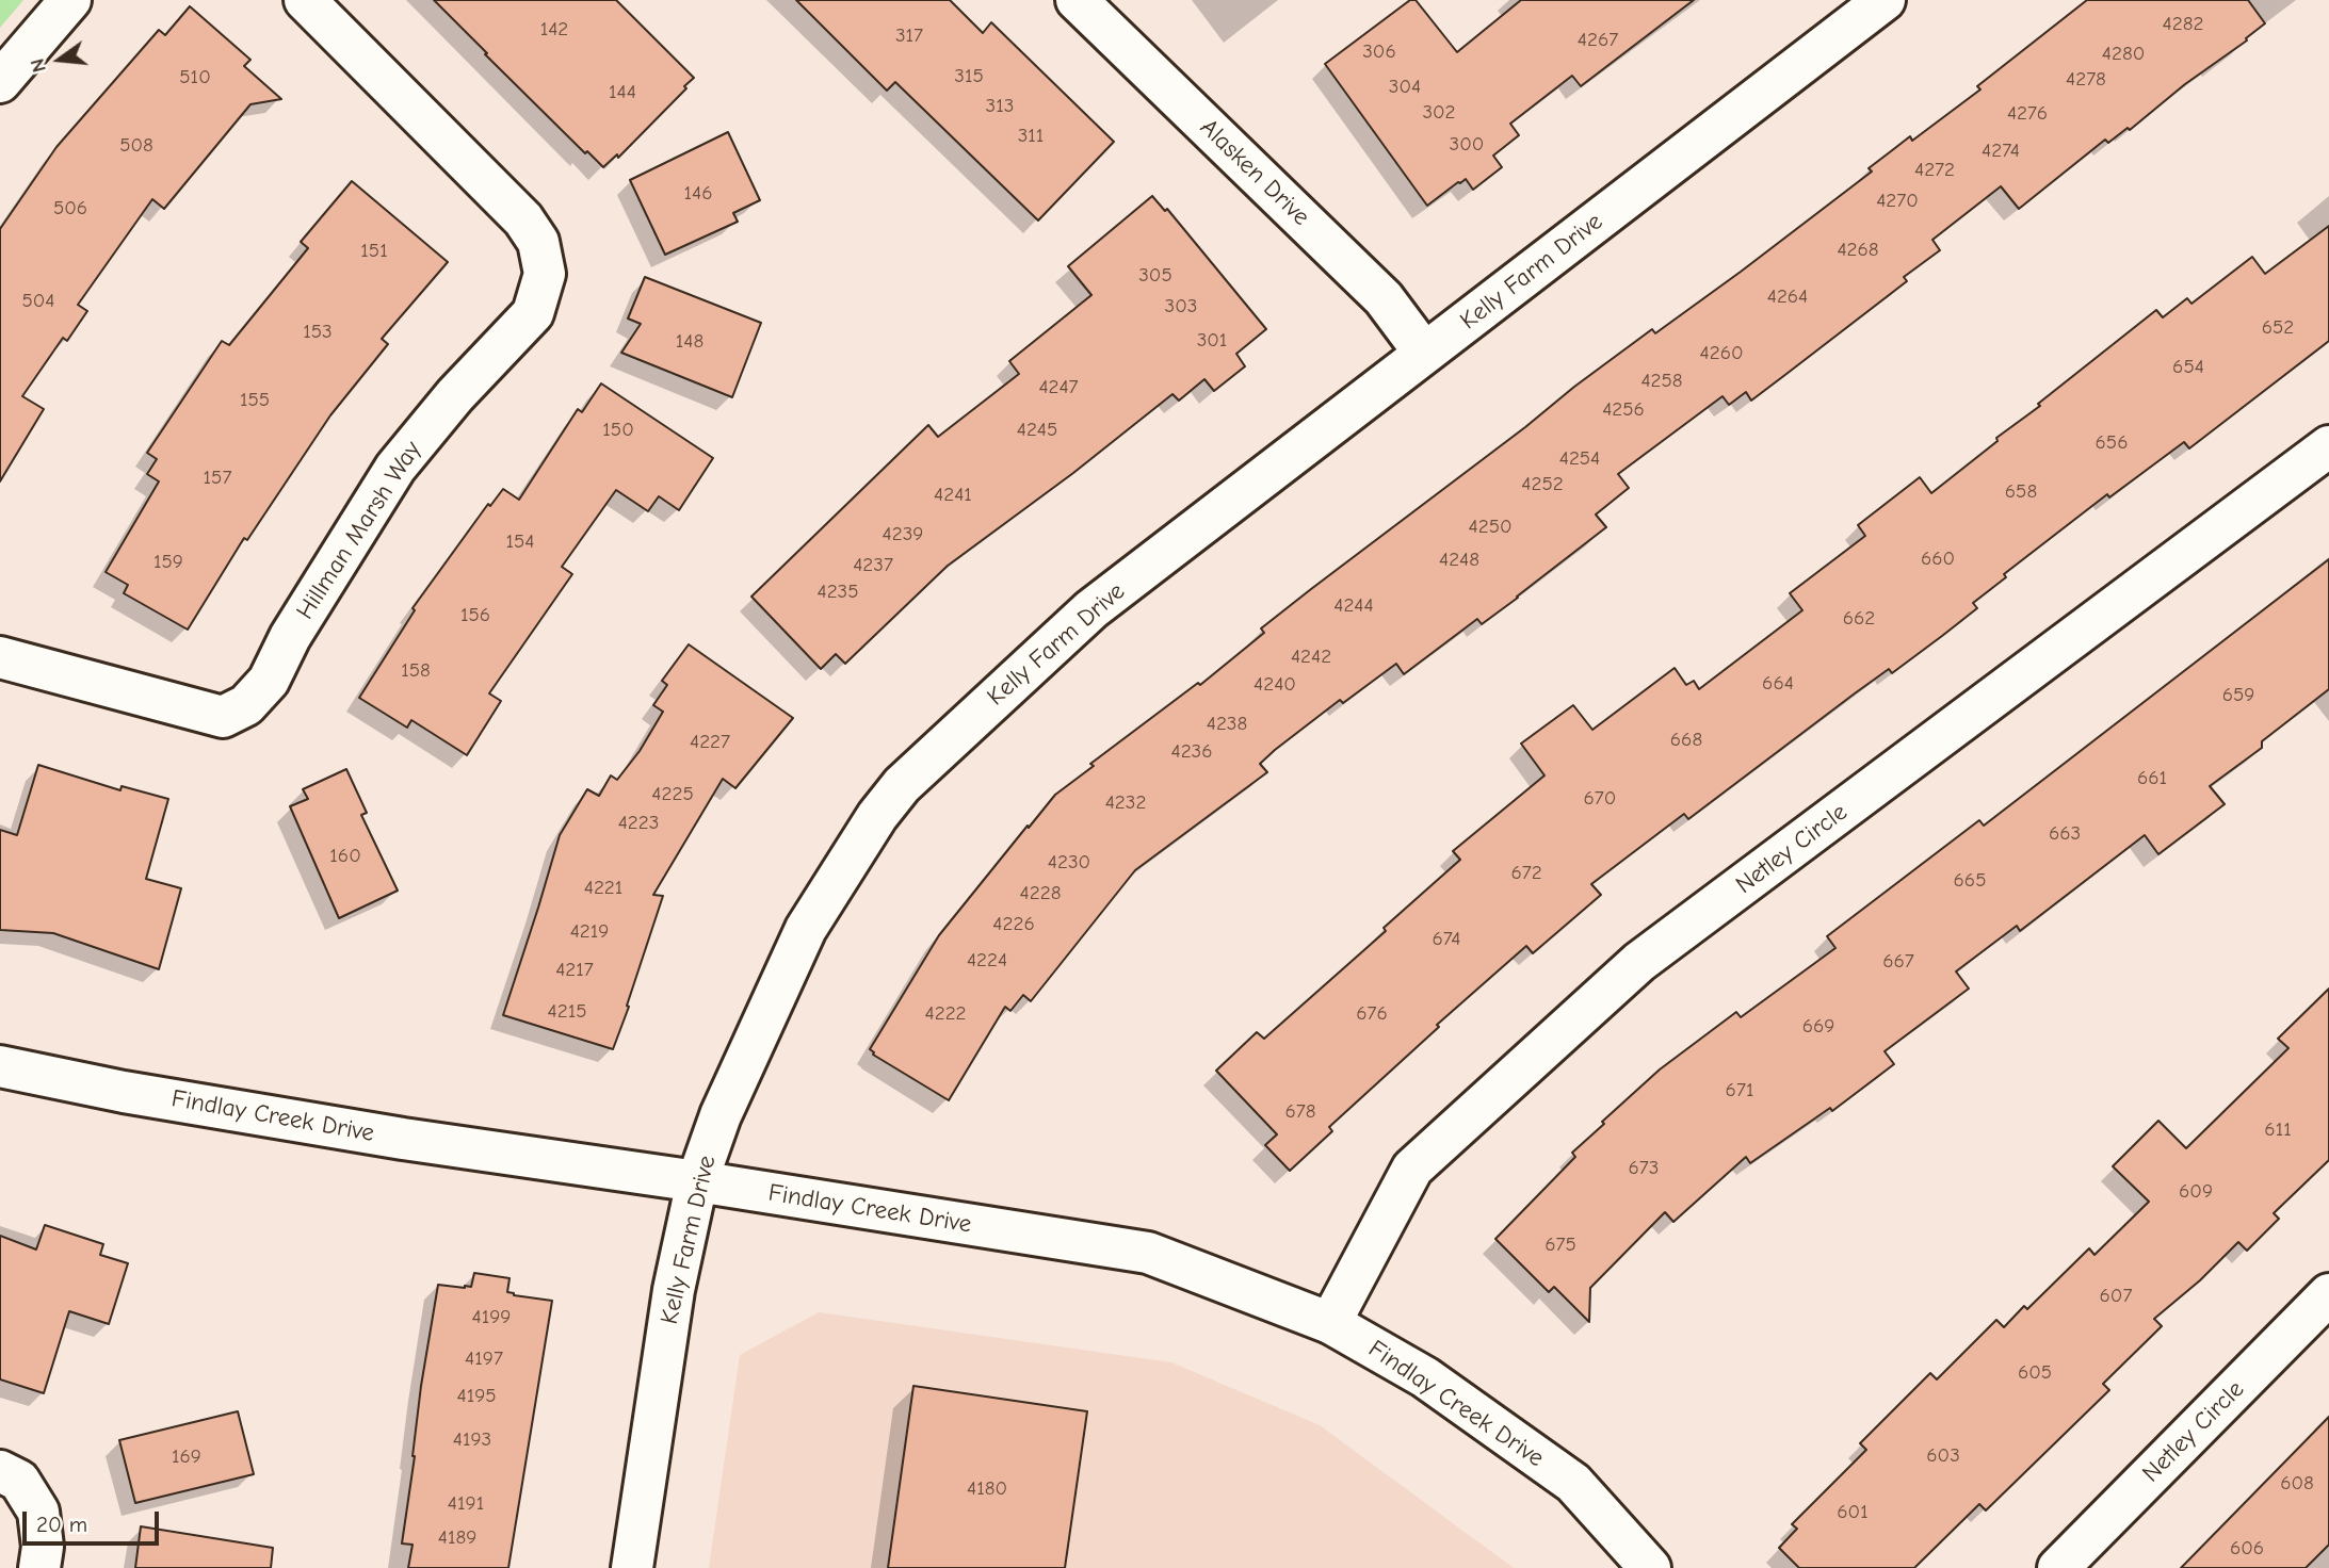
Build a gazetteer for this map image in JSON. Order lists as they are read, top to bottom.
{
  "streets": {
    "street": [
      "Alasken Drive",
      "Kelly Farm Drive",
      "Hillman Marsh Way",
      "Netley Circle",
      "Findlay Creek Drive"
    ]
  },
  "crossings": [
    ["Alasken Drive", "Kelly Farm Drive"],
    ["Kelly Farm Drive", "Findlay Creek Drive"],
    ["Netley Circle", "Findlay Creek Drive"]
  ],
  "house_numbers": [
    "4282",
    "142",
    "317",
    "4267",
    "306",
    "4280",
    "315",
    "510",
    "4278",
    "304",
    "144",
    "313",
    "302",
    "4276",
    "311",
    "300",
    "508",
    "4274",
    "4272",
    "146",
    "4270",
    "506",
    "4268",
    "151",
    "305",
    "4264",
    "504",
    "303",
    "652",
    "153",
    "301",
    "148",
    "4260",
    "654",
    "4258",
    "4247",
    "155",
    "4256",
    "150",
    "4245",
    "656",
    "4254",
    "157",
    "4252",
    "658",
    "4241",
    "4250",
    "4239",
    "154",
    "660",
    "4248",
    "159",
    "4237",
    "4235",
    "4244",
    "156",
    "662",
    "4242",
    "158",
    "664",
    "4240",
    "659",
    "4238",
    "668",
    "4227",
    "4236",
    "661",
    "4225",
    "670",
    "4232",
    "4223",
    "663",
    "160",
    "4230",
    "672",
    "665",
    "4221",
    "4228",
    "4226",
    "4219",
    "674",
    "4224",
    "667",
    "4217",
    "4215",
    "4222",
    "676",
    "669",
    "671",
    "678",
    "611",
    "673",
    "609",
    "675",
    "607",
    "4199",
    "4197",
    "605",
    "4195",
    "4193",
    "603",
    "169",
    "608",
    "4180",
    "4191",
    "601",
    "4189",
    "606"
  ],
  "scale_bar": "20 m",
  "north": "left"
}
